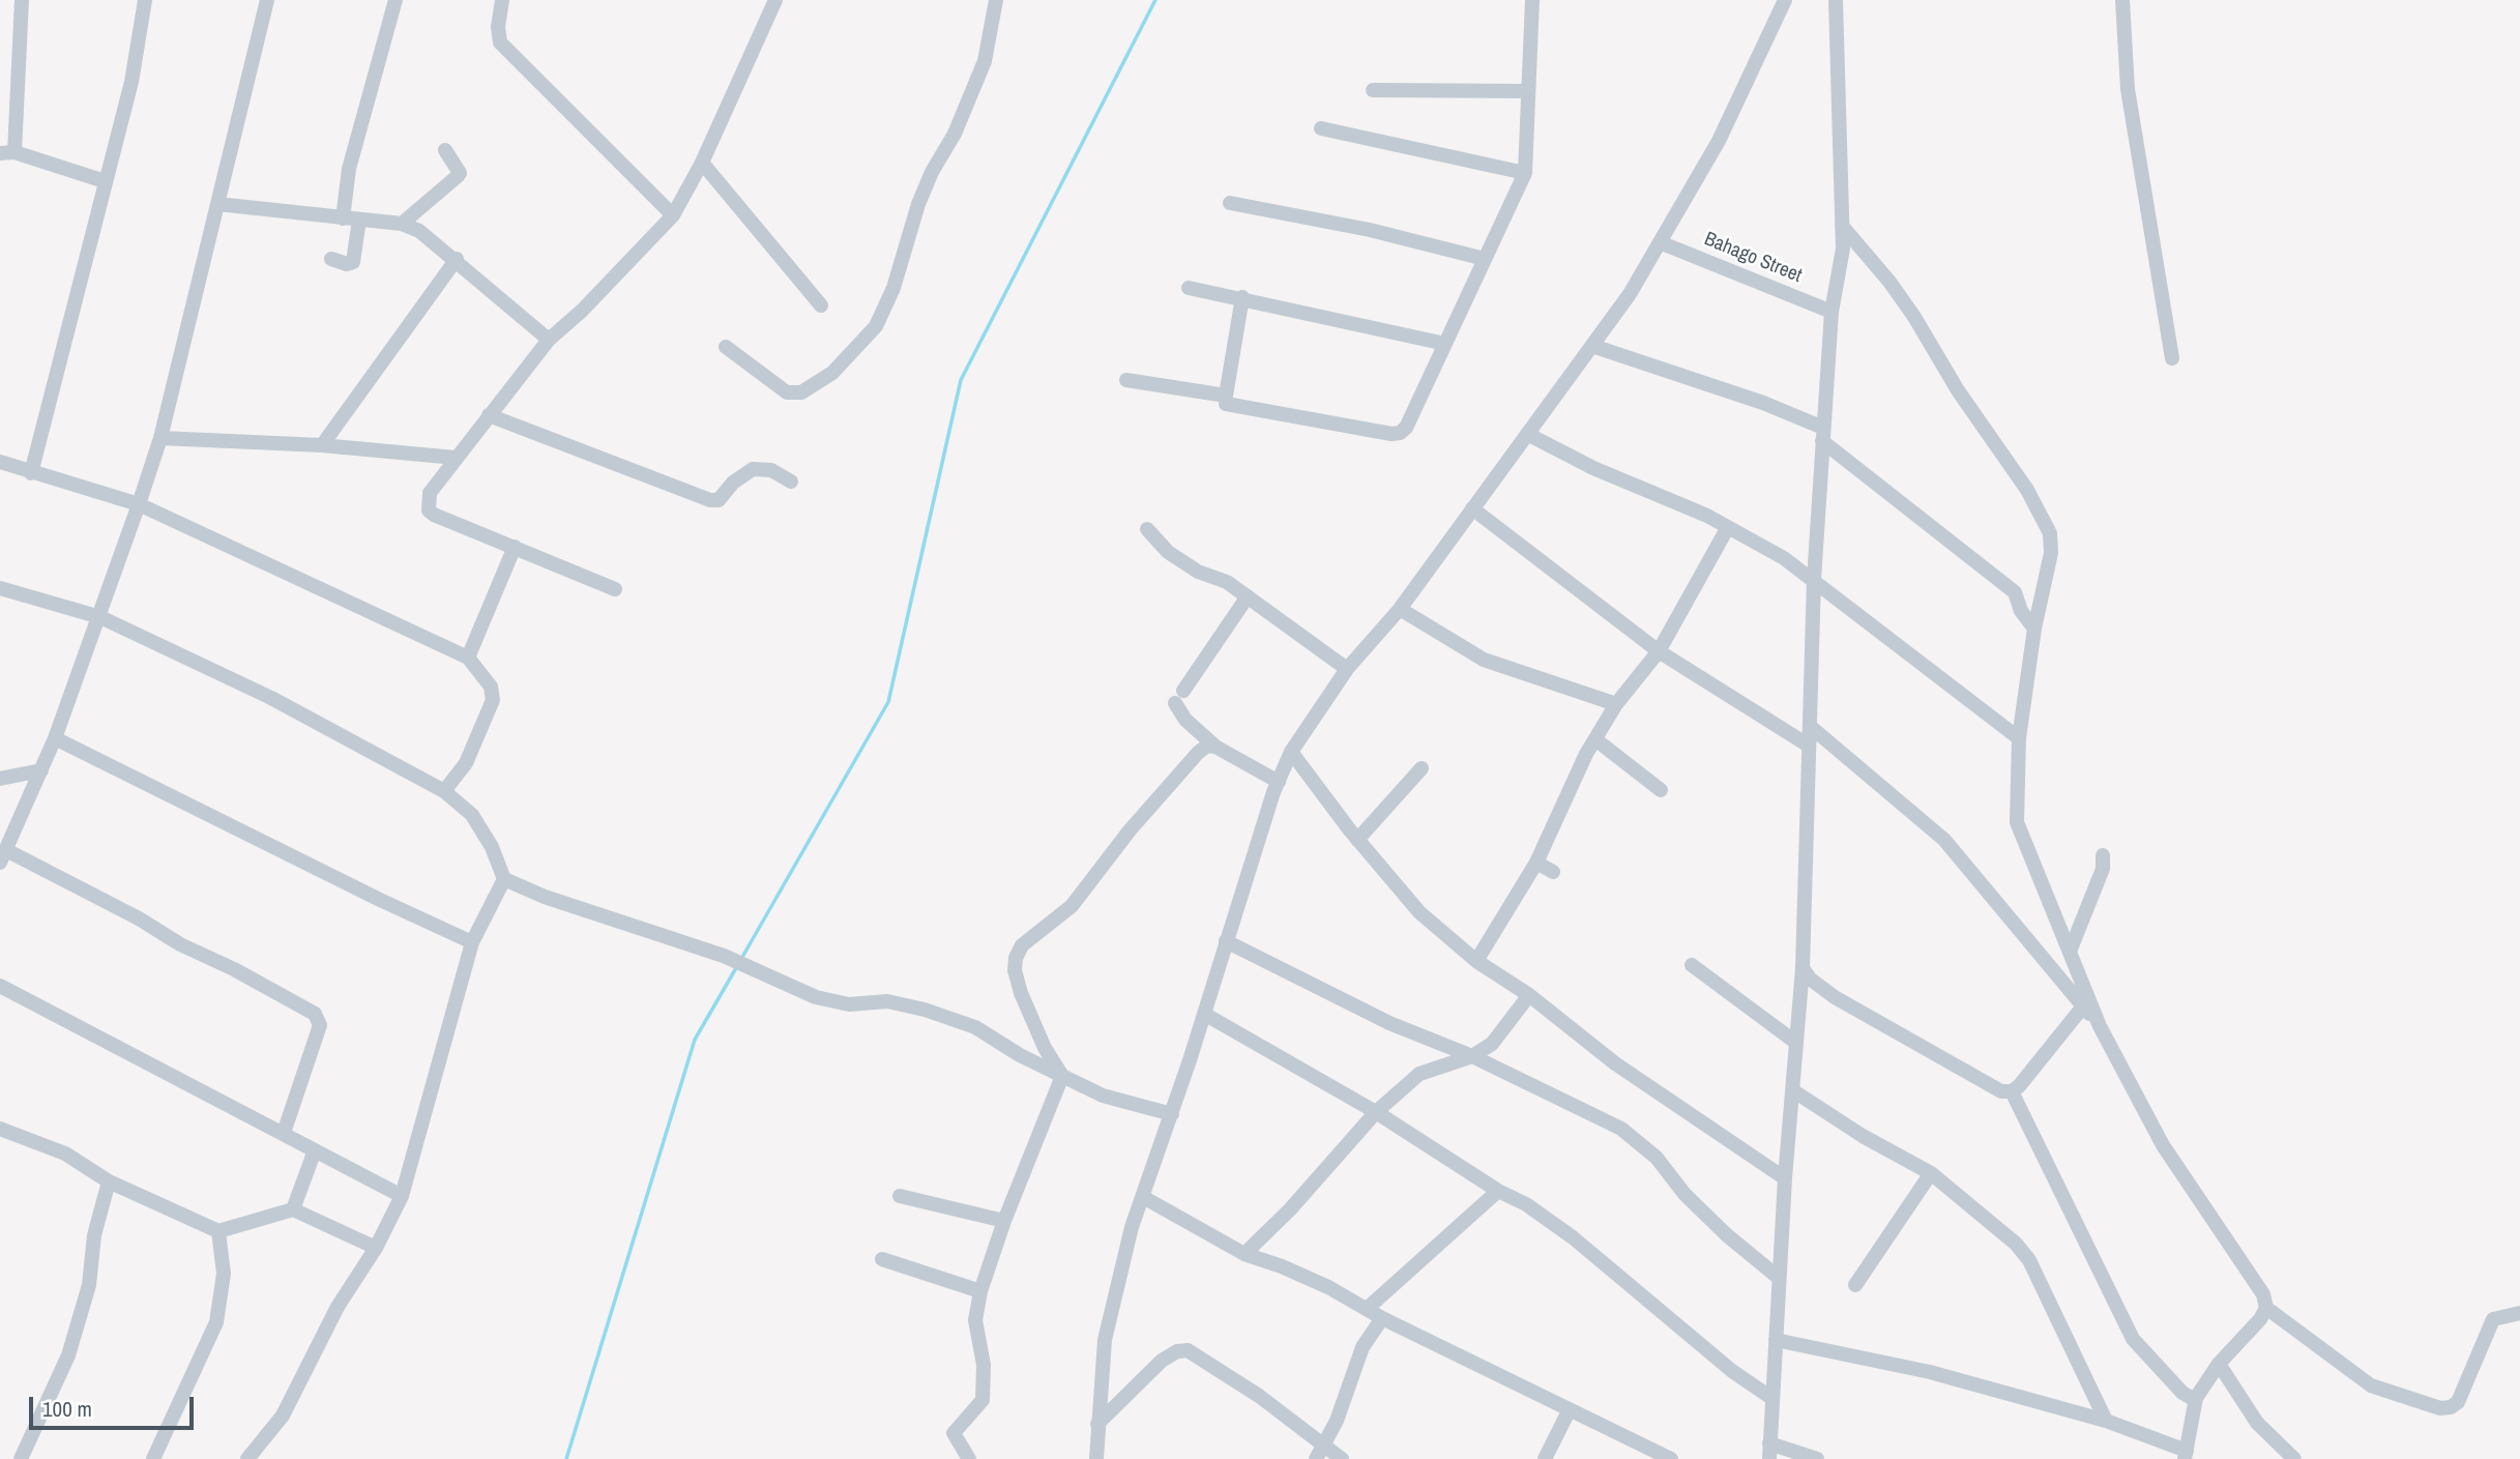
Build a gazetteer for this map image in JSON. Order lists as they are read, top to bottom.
{
  "streets": {
    "street": ["Bahago Street"]
  },
  "scale_bar": "100 m"
}
